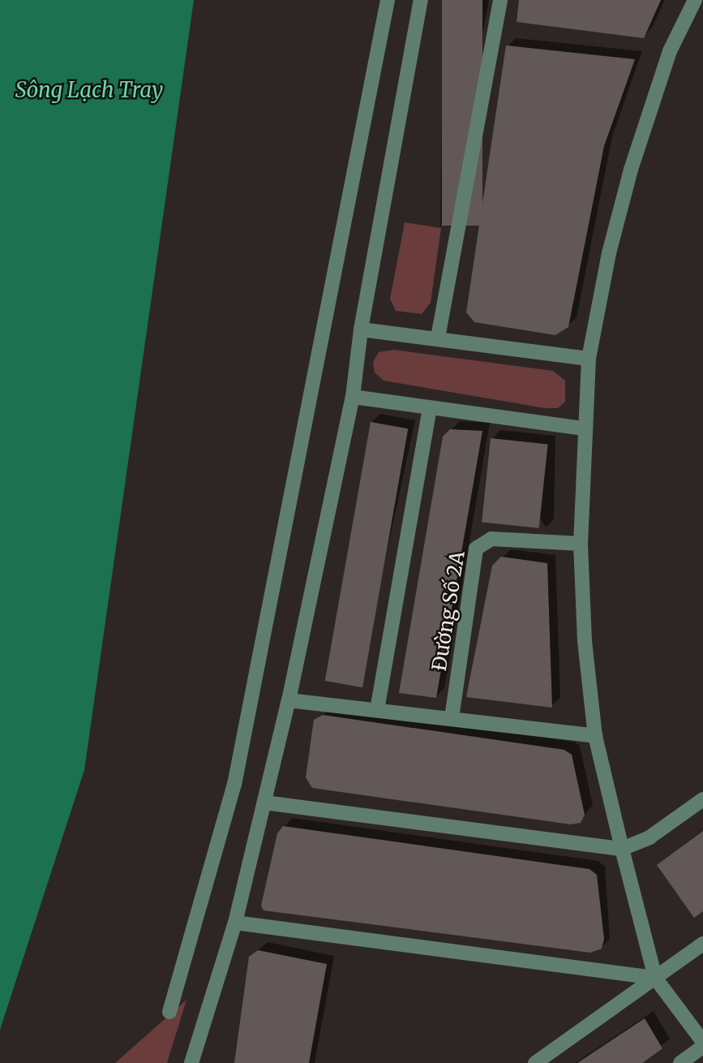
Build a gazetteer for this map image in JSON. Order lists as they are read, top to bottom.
{
  "streets": {
    "street": ["Đường Số 2A"]
  },
  "water": ["Sông Lạch Tray"]
}
